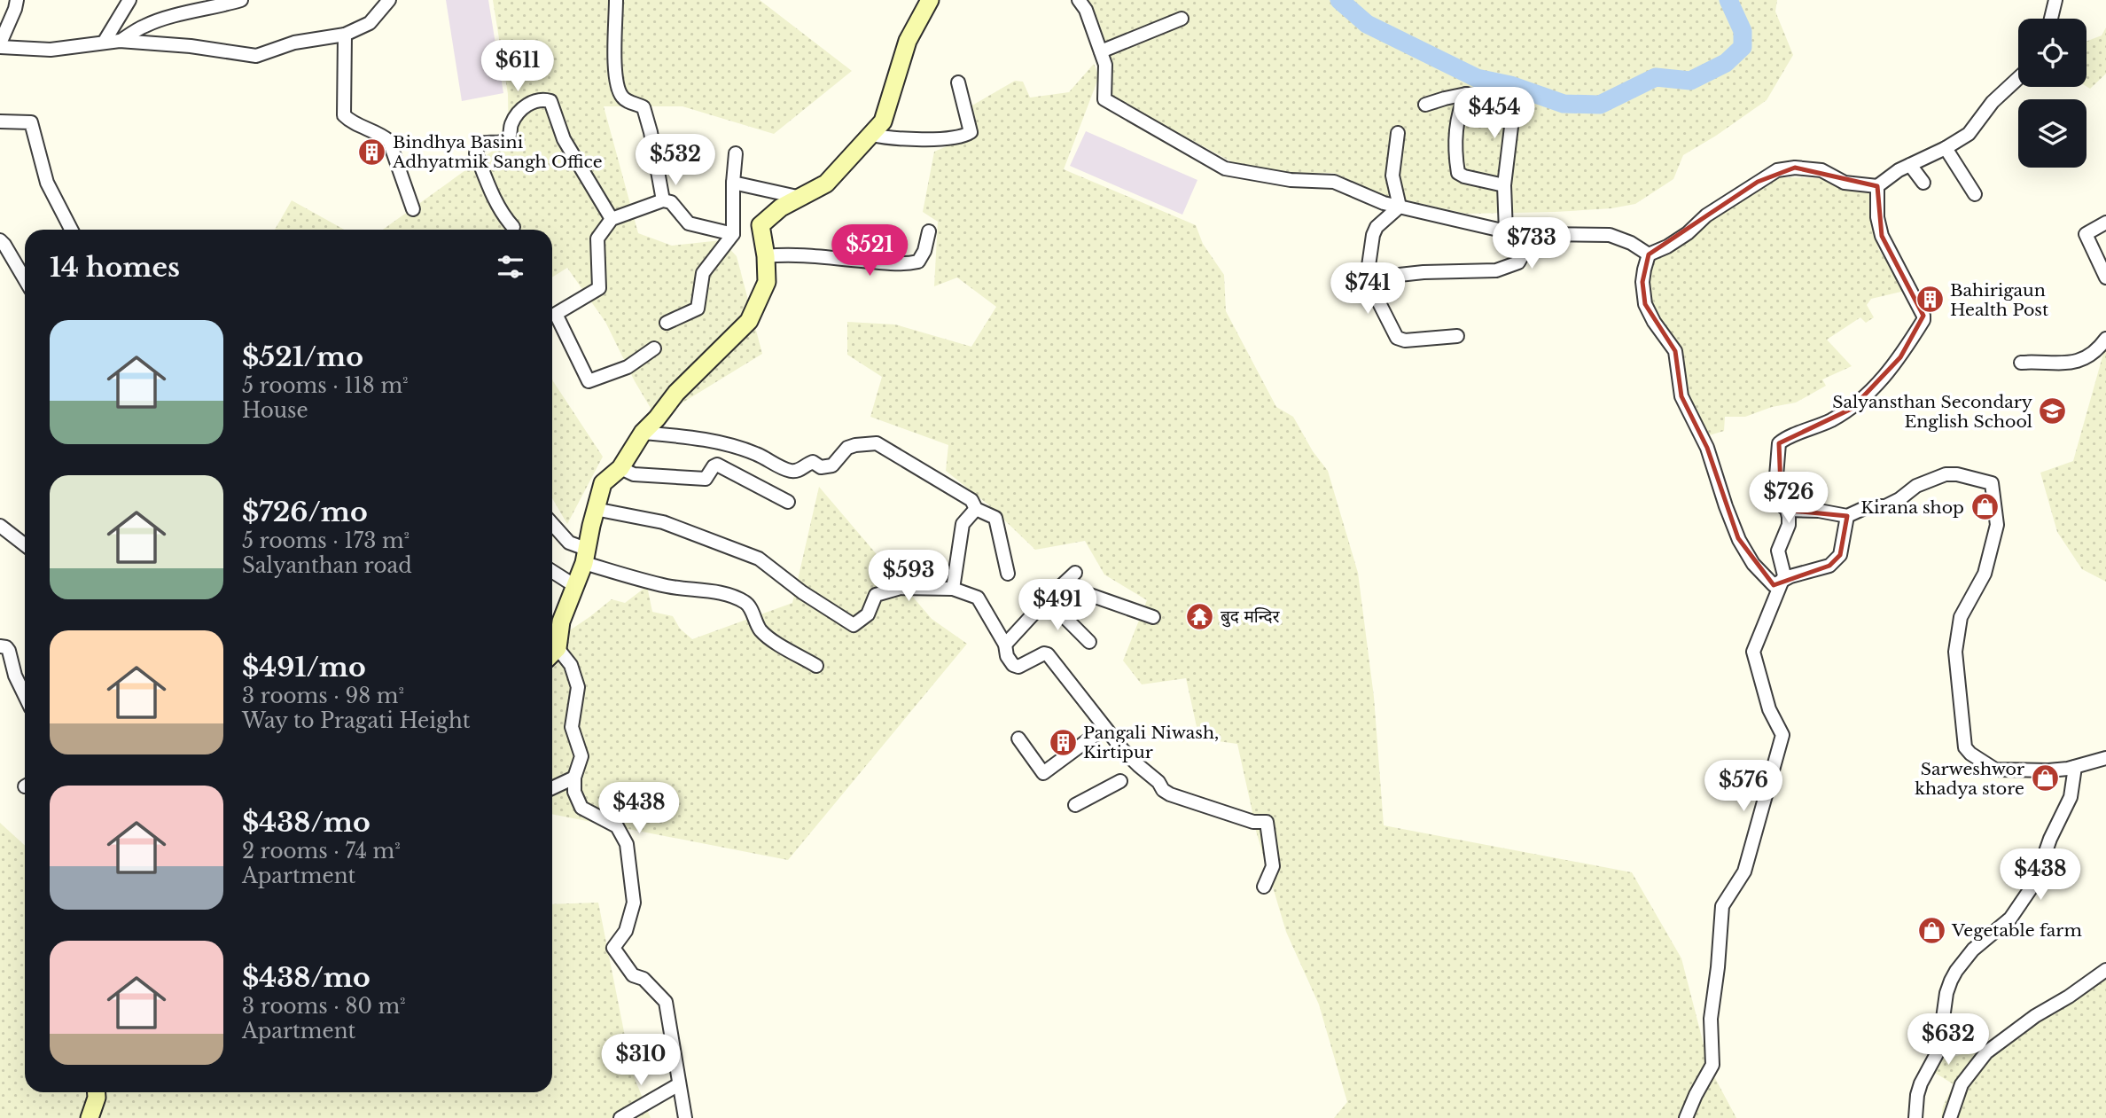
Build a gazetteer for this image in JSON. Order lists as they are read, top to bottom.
{
  "places": {
    "building": ["Bindhya Basini Adhyatmik Sangh Office", "Bahirigaun Health Post", "Pangali Niwash, Kirtipur"],
    "school or university": ["Salyansthan Secondary English School"],
    "shop": ["Kirana shop", "Sarweshwor khadya store", "Vegetable farm"],
    "temple": ["बुद मन्दिर"]
  },
  "page": {
    "price": [
      "$611",
      "$454",
      "$532",
      "$733",
      "$521",
      "$741",
      "$726",
      "$593",
      "$491",
      "$576",
      "$438",
      "$438",
      "$632",
      "$310"
    ],
    "heading": "14 homes",
    "list": [
      {
        "name": "$521/mo",
        "note": "5 rooms · 118 m² · House"
      },
      {
        "name": "$726/mo",
        "note": "5 rooms · 173 m² · Salyanthan road"
      },
      {
        "name": "$491/mo",
        "note": "3 rooms · 98 m² · Way to Pragati Height"
      },
      {
        "name": "$438/mo",
        "note": "2 rooms · 74 m² · Apartment"
      },
      {
        "name": "$438/mo",
        "note": "3 rooms · 80 m² · Apartment"
      }
    ]
  }
}
